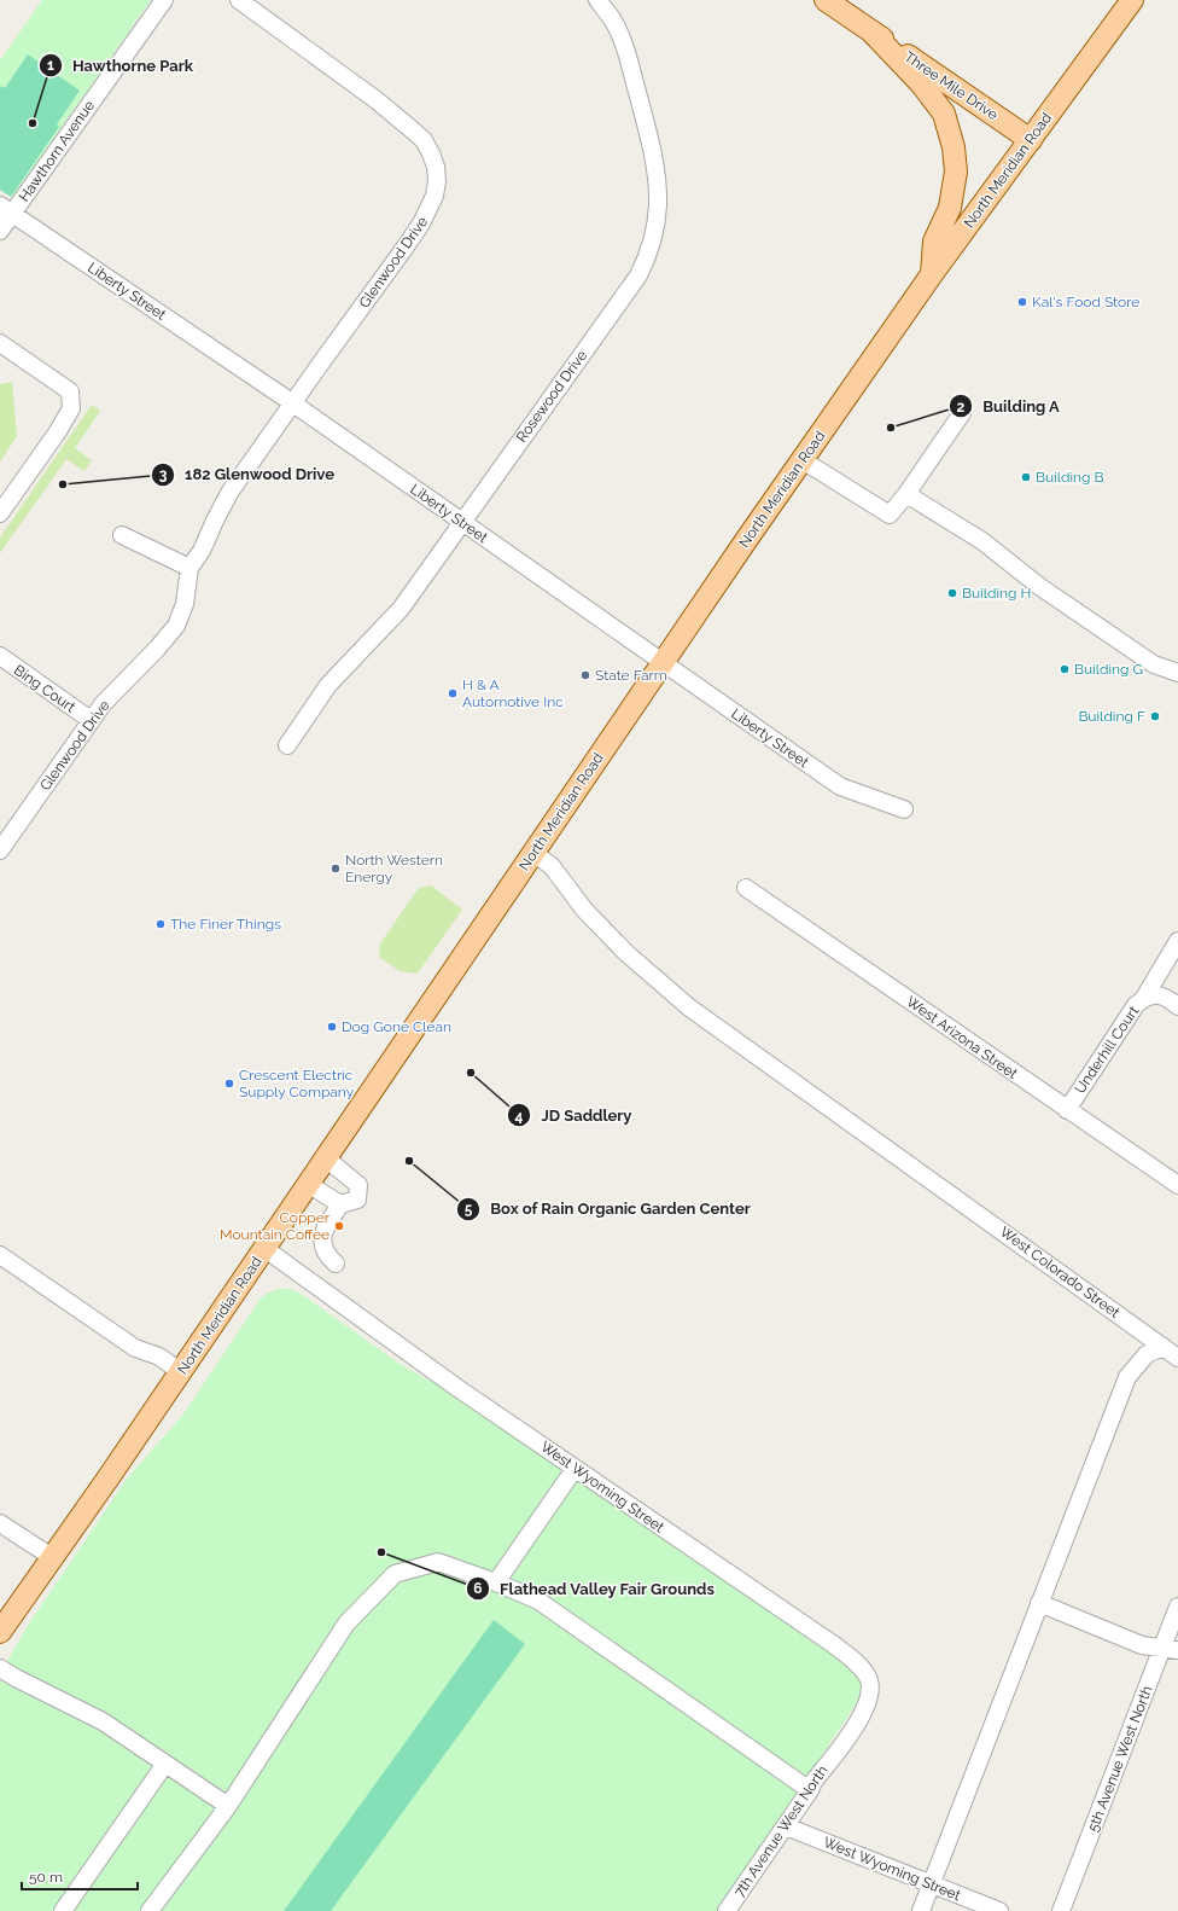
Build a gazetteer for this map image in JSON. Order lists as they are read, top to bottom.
{
  "streets": {
    "main road": ["Three Mile Drive", "North Meridian Road"],
    "street": [
      "Hawthorn Avenue",
      "Glenwood Drive",
      "Liberty Street",
      "Rosewood Drive",
      "Bing Court",
      "West Arizona Street",
      "Underhill Court",
      "West Colorado Street",
      "West Wyoming Street",
      "5th Avenue West North",
      "7th Avenue West North"
    ]
  },
  "crossings": [
    ["Three Mile Drive", "North Meridian Road"],
    ["Hawthorn Avenue", "Liberty Street"],
    ["North Meridian Road", "Liberty Street"],
    ["North Meridian Road", "West Colorado Street"],
    ["North Meridian Road", "West Wyoming Street"],
    ["Glenwood Drive", "Liberty Street"],
    ["Glenwood Drive", "Bing Court"],
    ["Liberty Street", "Rosewood Drive"],
    ["West Arizona Street", "Underhill Court"],
    ["West Wyoming Street", "7th Avenue West North"]
  ],
  "places": [
    "Hawthorne Park",
    "Kal's Food Store",
    "Building A",
    "Building B",
    "182 Glenwood Drive",
    "Building H",
    "Building G",
    "State Farm",
    "H & A Automotive Inc",
    "Building F",
    "North Western Energy",
    "The Finer Things",
    "Dog Gone Clean",
    "JD Saddlery",
    "Crescent Electric Supply Company",
    "Box of Rain Organic Garden Center",
    "Copper Mountain Coffee",
    "Flathead Valley Fair Grounds"
  ],
  "scale_bar": "50 m"
}
